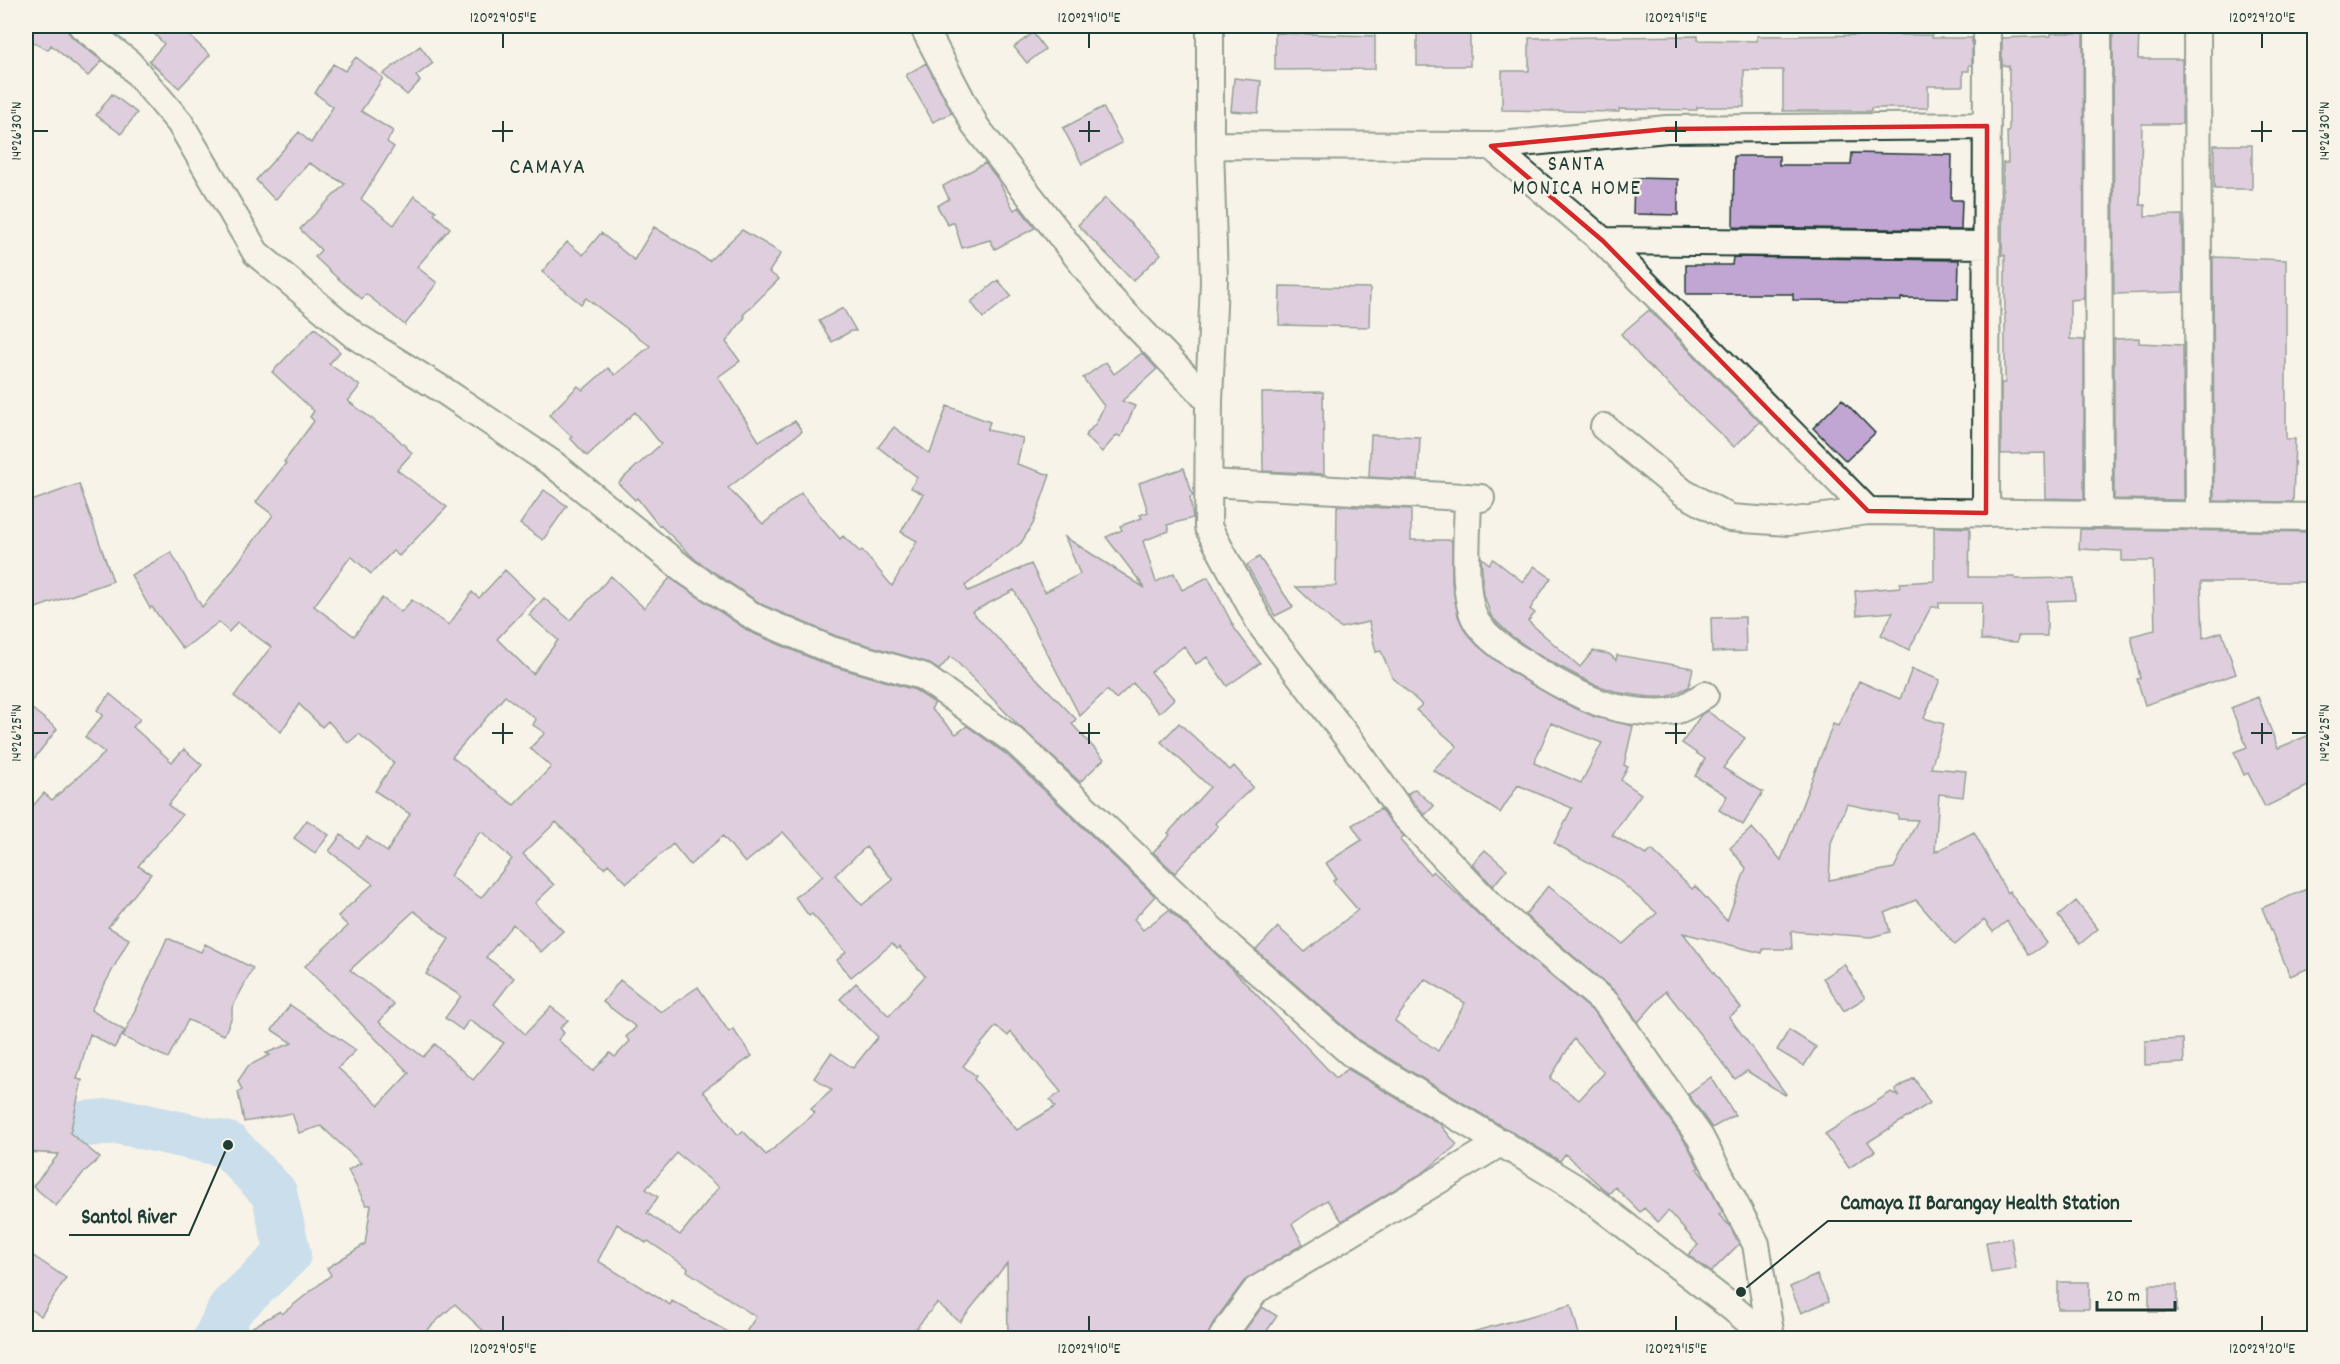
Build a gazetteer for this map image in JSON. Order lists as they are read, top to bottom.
{
  "districts": ["SANTA MONICA HOME", "CAMAYA"],
  "places": ["Santol River", "Camaya II Barangay Health Station"],
  "scale_bar": "20 m",
  "coordinates": [
    "120°29'05\"E",
    "120°29'10\"E",
    "120°29'15\"E",
    "120°29'20\"E",
    "14°26'30\"N",
    "14°26'25\"N"
  ]
}
